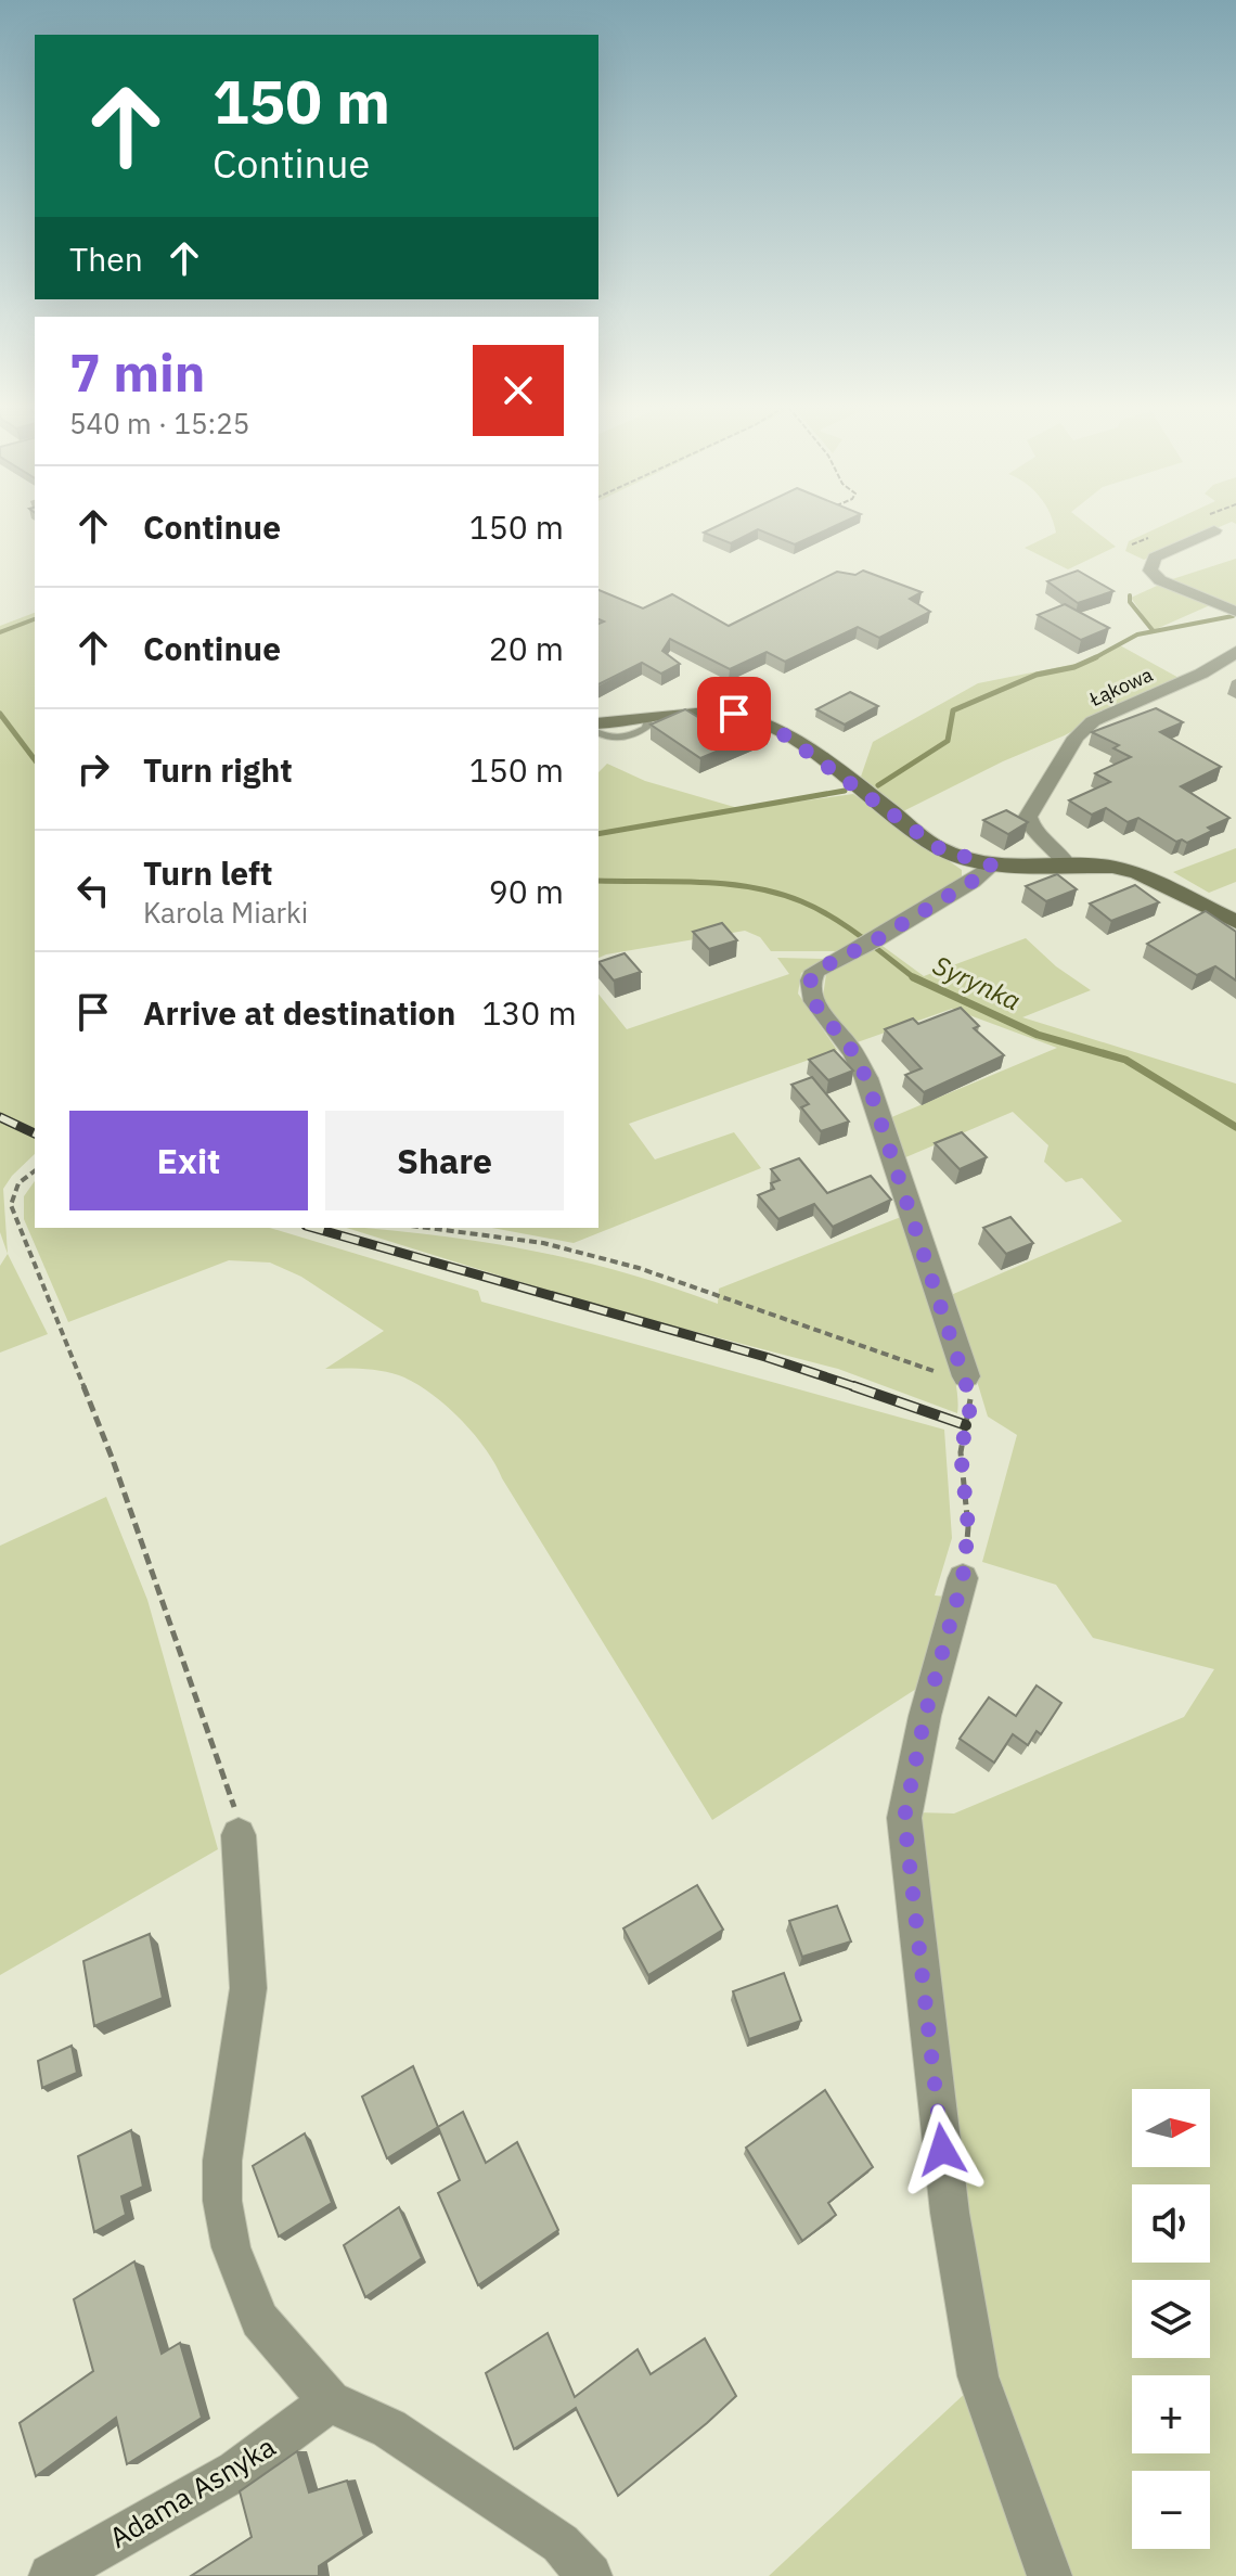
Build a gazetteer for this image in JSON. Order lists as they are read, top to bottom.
{
  "streets": {
    "street": ["Łąkowa", "Adama Asnyka"]
  },
  "water": ["Syrynka"],
  "north": "right",
  "page": {
    "turn": ["150 m", "Continue"],
    "then": "Then",
    "heading": ["7 min", "540 m · 15:25"],
    "list": [
      {
        "name": "Continue",
        "value": "150 m"
      },
      {
        "name": "Continue",
        "value": "20 m"
      },
      {
        "name": "Turn right",
        "value": "150 m"
      },
      {
        "name": "Turn left",
        "note": "Karola Miarki",
        "value": "90 m"
      },
      {
        "name": "Arrive at destination",
        "value": "130 m"
      }
    ],
    "buttons": ["Exit", "Share"],
    "map_buttons": ["+", "−"]
  }
}
